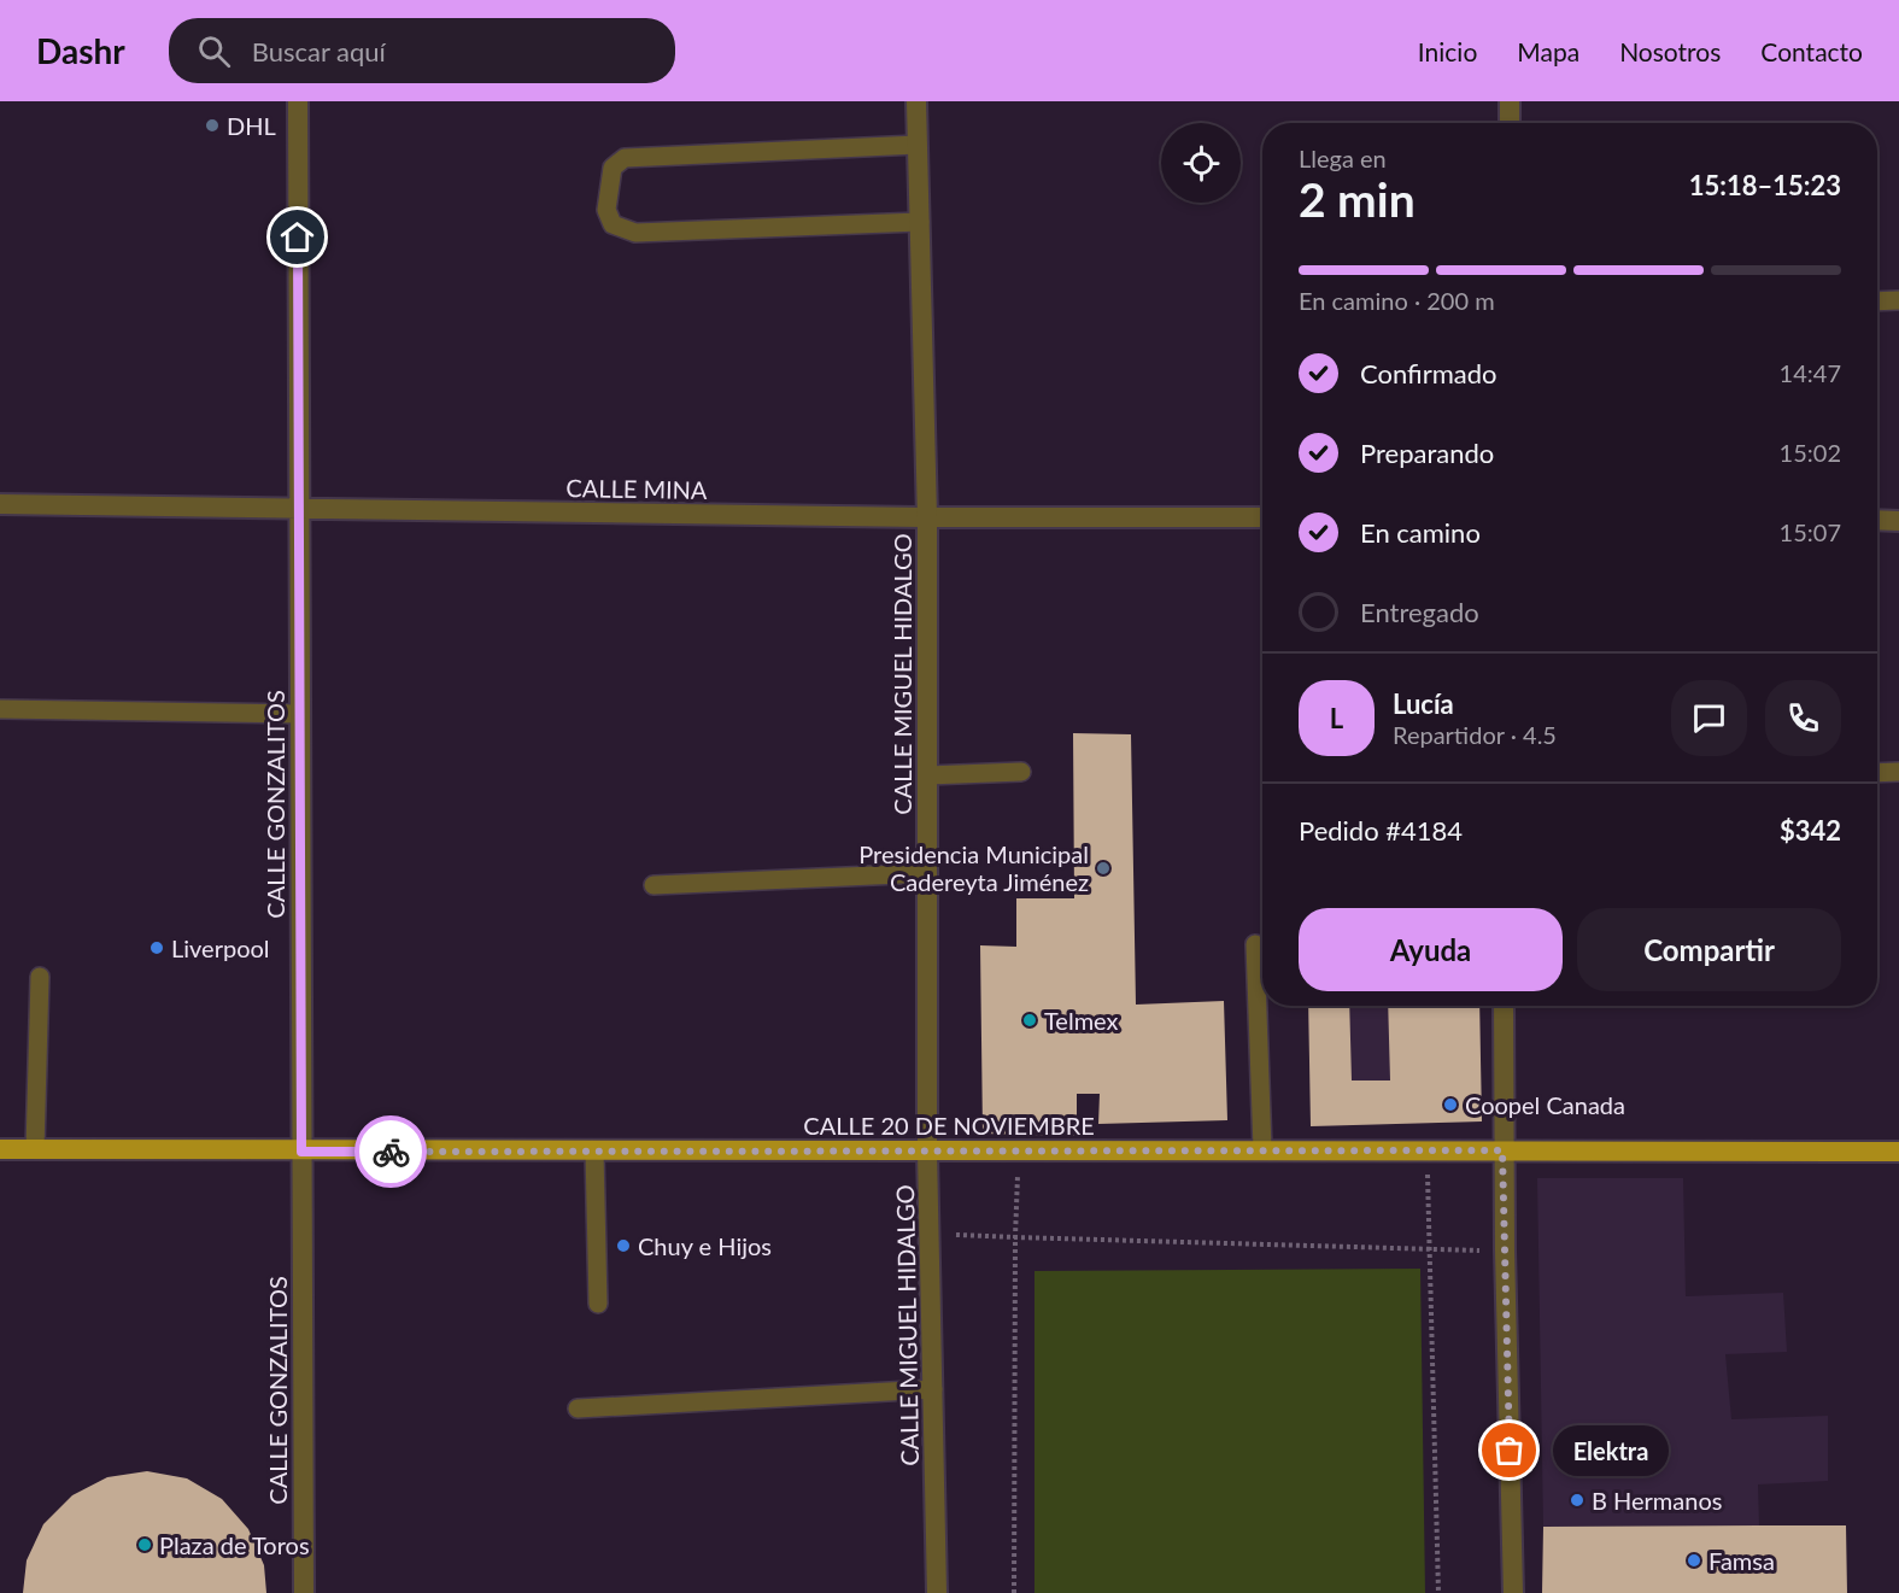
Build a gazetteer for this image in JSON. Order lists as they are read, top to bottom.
{
  "streets": {
    "main road": ["CALLE 20 DE NOVIEMBRE"],
    "street": ["CALLE MINA", "CALLE MIGUEL HIDALGO", "CALLE GONZALITOS"]
  },
  "crossings": [
    ["CALLE MINA", "CALLE MIGUEL HIDALGO"],
    ["CALLE MINA", "CALLE GONZALITOS"],
    ["CALLE MIGUEL HIDALGO", "CALLE 20 DE NOVIEMBRE"],
    ["CALLE GONZALITOS", "CALLE 20 DE NOVIEMBRE"]
  ],
  "places": [
    "DHL",
    "Presidencia Municipal Cadereyta Jiménez",
    "Liverpool",
    "Telmex",
    "Coopel Canada",
    "Chuy e Hijos",
    "Elektra",
    "B Hermanos",
    "Plaza de Toros",
    "Famsa"
  ],
  "page": {
    "header": "Dashr",
    "search": "Buscar aquí",
    "nav": [
      "Inicio",
      "Mapa",
      "Nosotros",
      "Contacto"
    ],
    "heading": ["2 min", "Llega en", "15:18–15:23"],
    "panel": [
      "Lucía",
      "Repartidor · 4.5",
      "Pedido #4184",
      "$342"
    ],
    "bar": "En camino · 200 m",
    "list": [
      ["Confirmado", "14:47"],
      ["Preparando", "15:02"],
      ["En camino", "15:07"],
      "Entregado"
    ],
    "round": "L",
    "buttons": ["Ayuda", "Compartir"],
    "bubble": "Elektra"
  }
}
